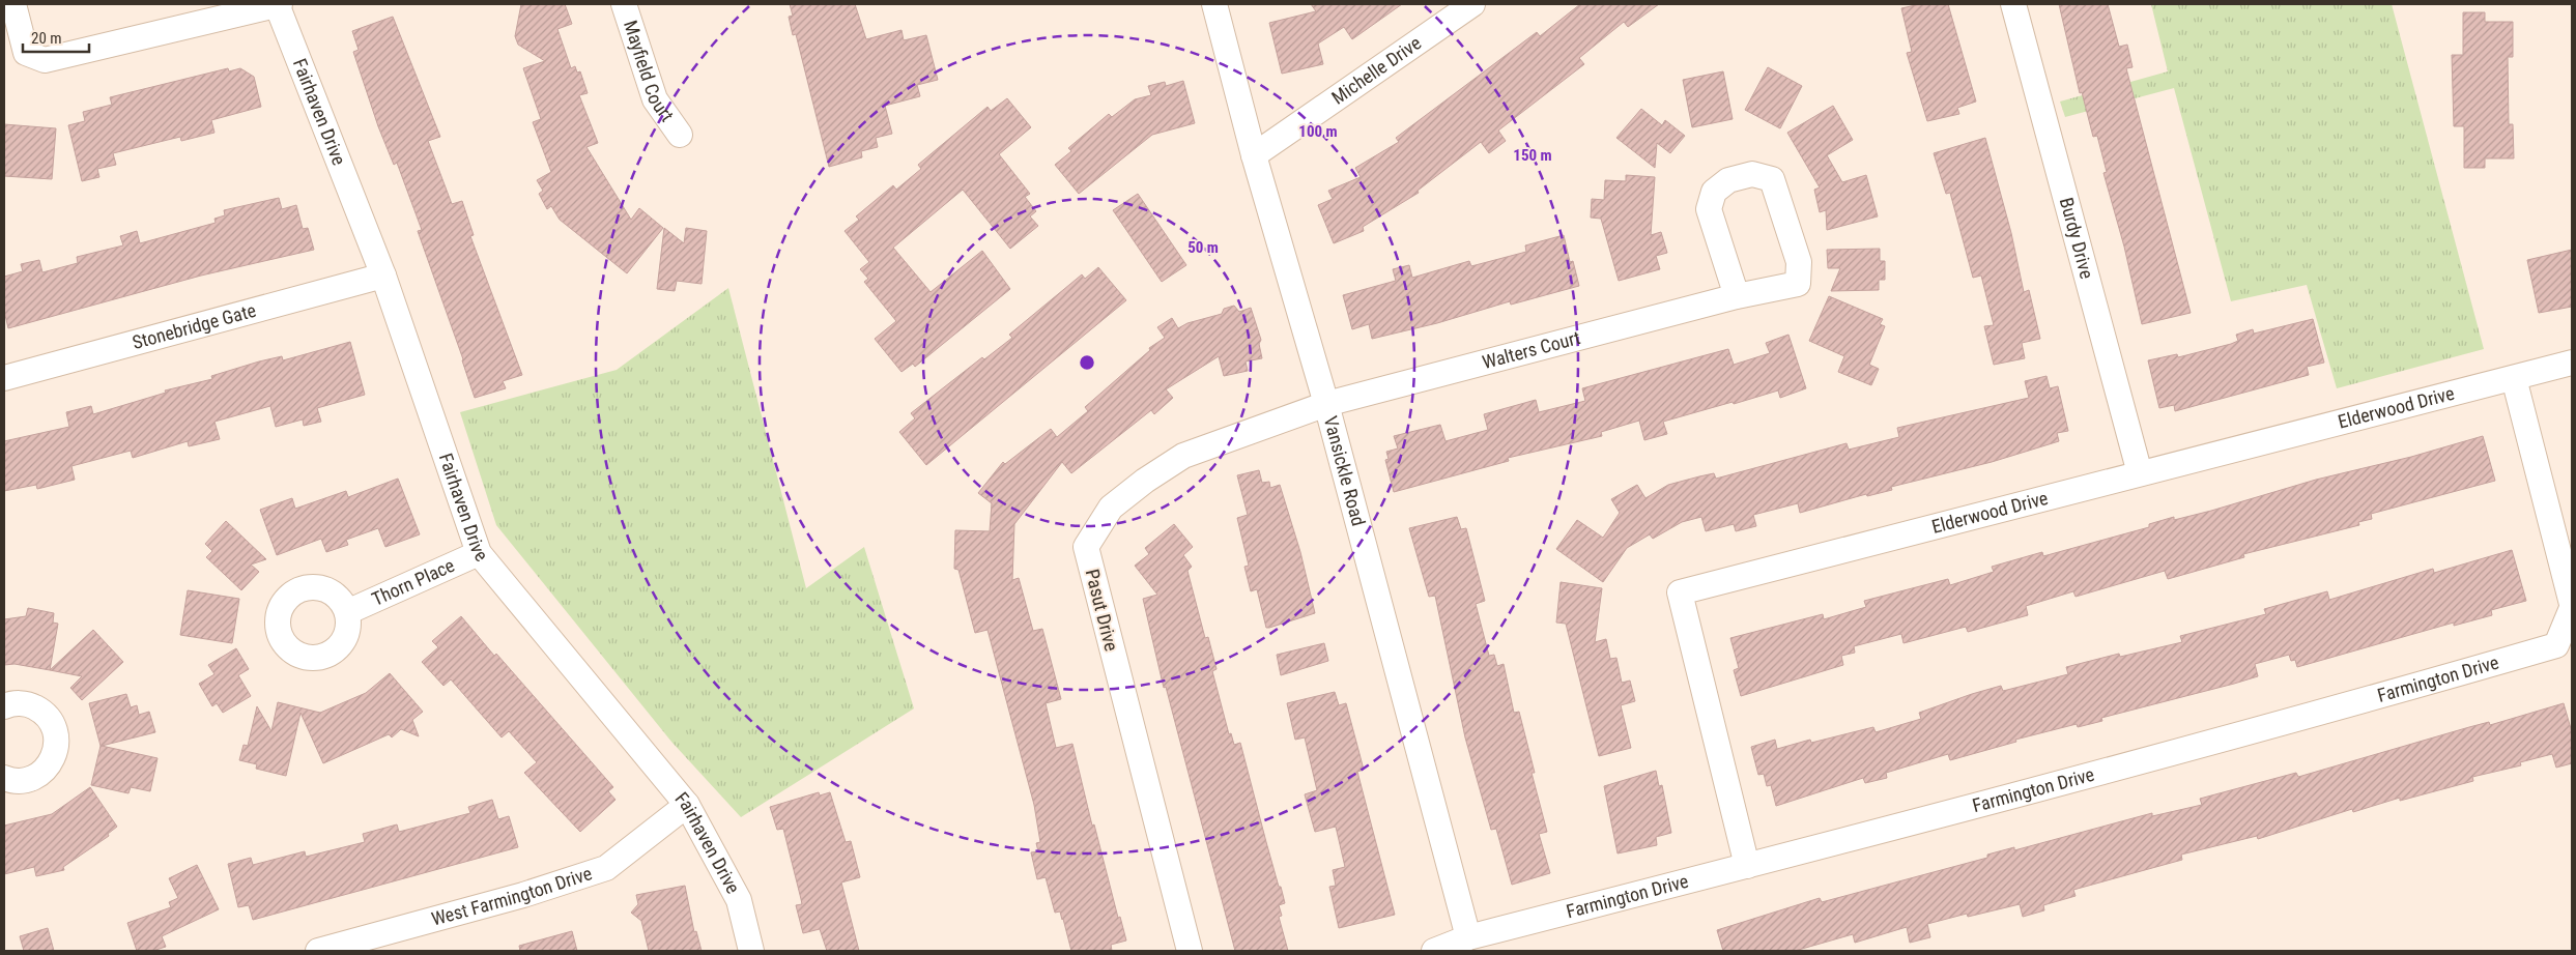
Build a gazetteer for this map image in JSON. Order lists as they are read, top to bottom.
{
  "streets": {
    "street": [
      "Mayfield Court",
      "Michelle Drive",
      "Fairhaven Drive",
      "Burdy Drive",
      "Stonebridge Gate",
      "Walters Court",
      "Elderwood Drive",
      "Vansickle Road",
      "Thorn Place",
      "Pasut Drive",
      "Farmington Drive",
      "West Farmington Drive"
    ]
  },
  "crossings": [
    ["Michelle Drive", "Vansickle Road"],
    ["Fairhaven Drive", "Stonebridge Gate"],
    ["Fairhaven Drive", "Thorn Place"],
    ["Fairhaven Drive", "West Farmington Drive"],
    ["Burdy Drive", "Elderwood Drive"],
    ["Walters Court", "Vansickle Road"],
    ["Walters Court", "Pasut Drive"],
    ["Elderwood Drive", "Farmington Drive"],
    ["Vansickle Road", "Pasut Drive"],
    ["Vansickle Road", "Farmington Drive"]
  ],
  "scale_bar": "20 m",
  "rings": ["100 m", "150 m", "50 m"]
}
